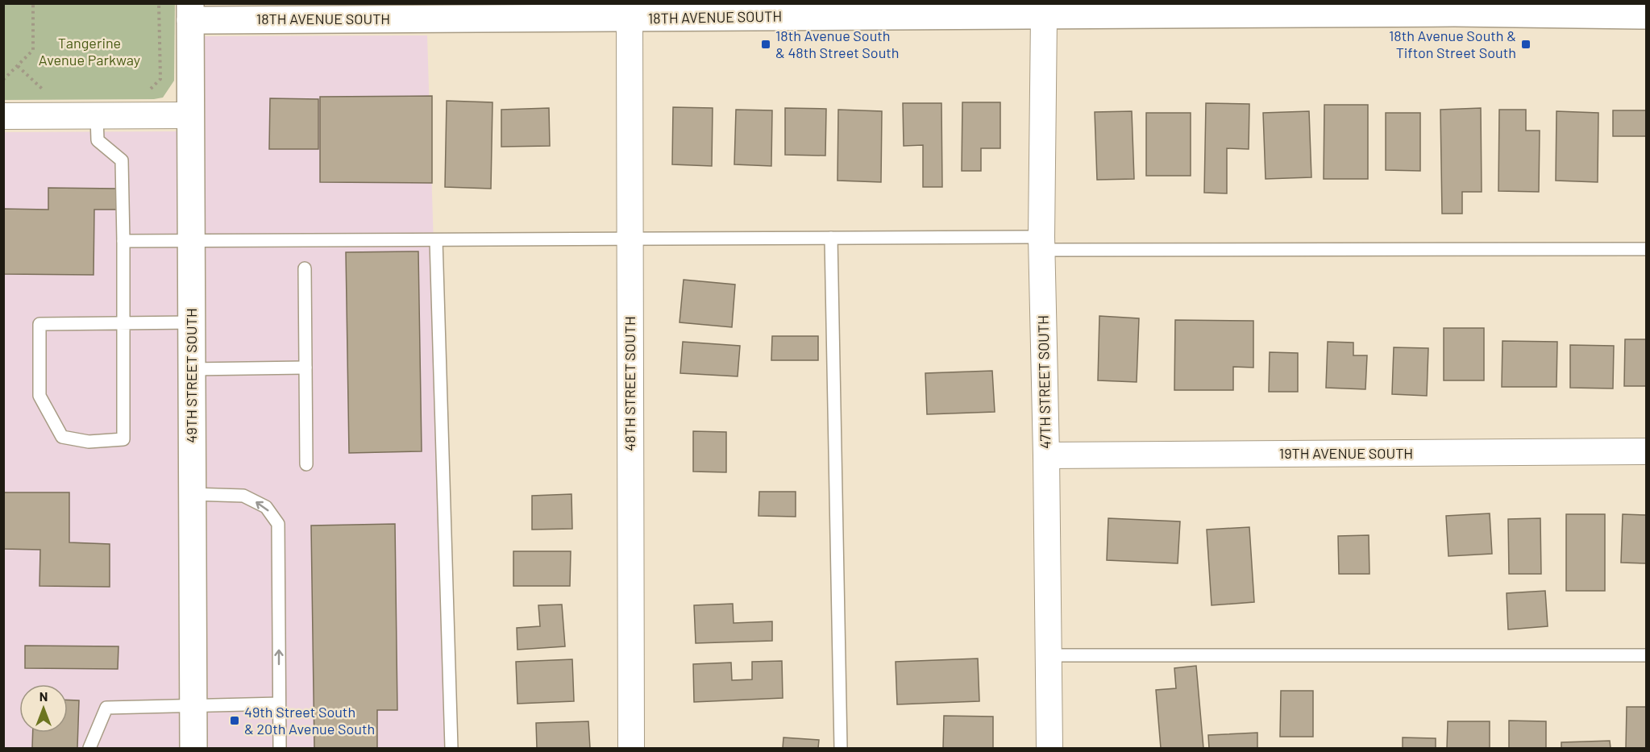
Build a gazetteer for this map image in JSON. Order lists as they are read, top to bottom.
{
  "streets": {
    "street": [
      "18TH AVENUE SOUTH",
      "49TH STREET SOUTH",
      "47TH STREET SOUTH",
      "48TH STREET SOUTH",
      "19TH AVENUE SOUTH"
    ]
  },
  "crossings": [
    ["18TH AVENUE SOUTH", "49TH STREET SOUTH"],
    ["18TH AVENUE SOUTH", "47TH STREET SOUTH"],
    ["18TH AVENUE SOUTH", "48TH STREET SOUTH"],
    ["47TH STREET SOUTH", "19TH AVENUE SOUTH"]
  ],
  "parks": ["Tangerine Avenue Parkway"],
  "places": {
    "transit": ["18th Avenue South & 48th Street South", "18th Avenue South & Tifton Street South", "49th Street South & 20th Avenue South"]
  },
  "north": "top"
}
